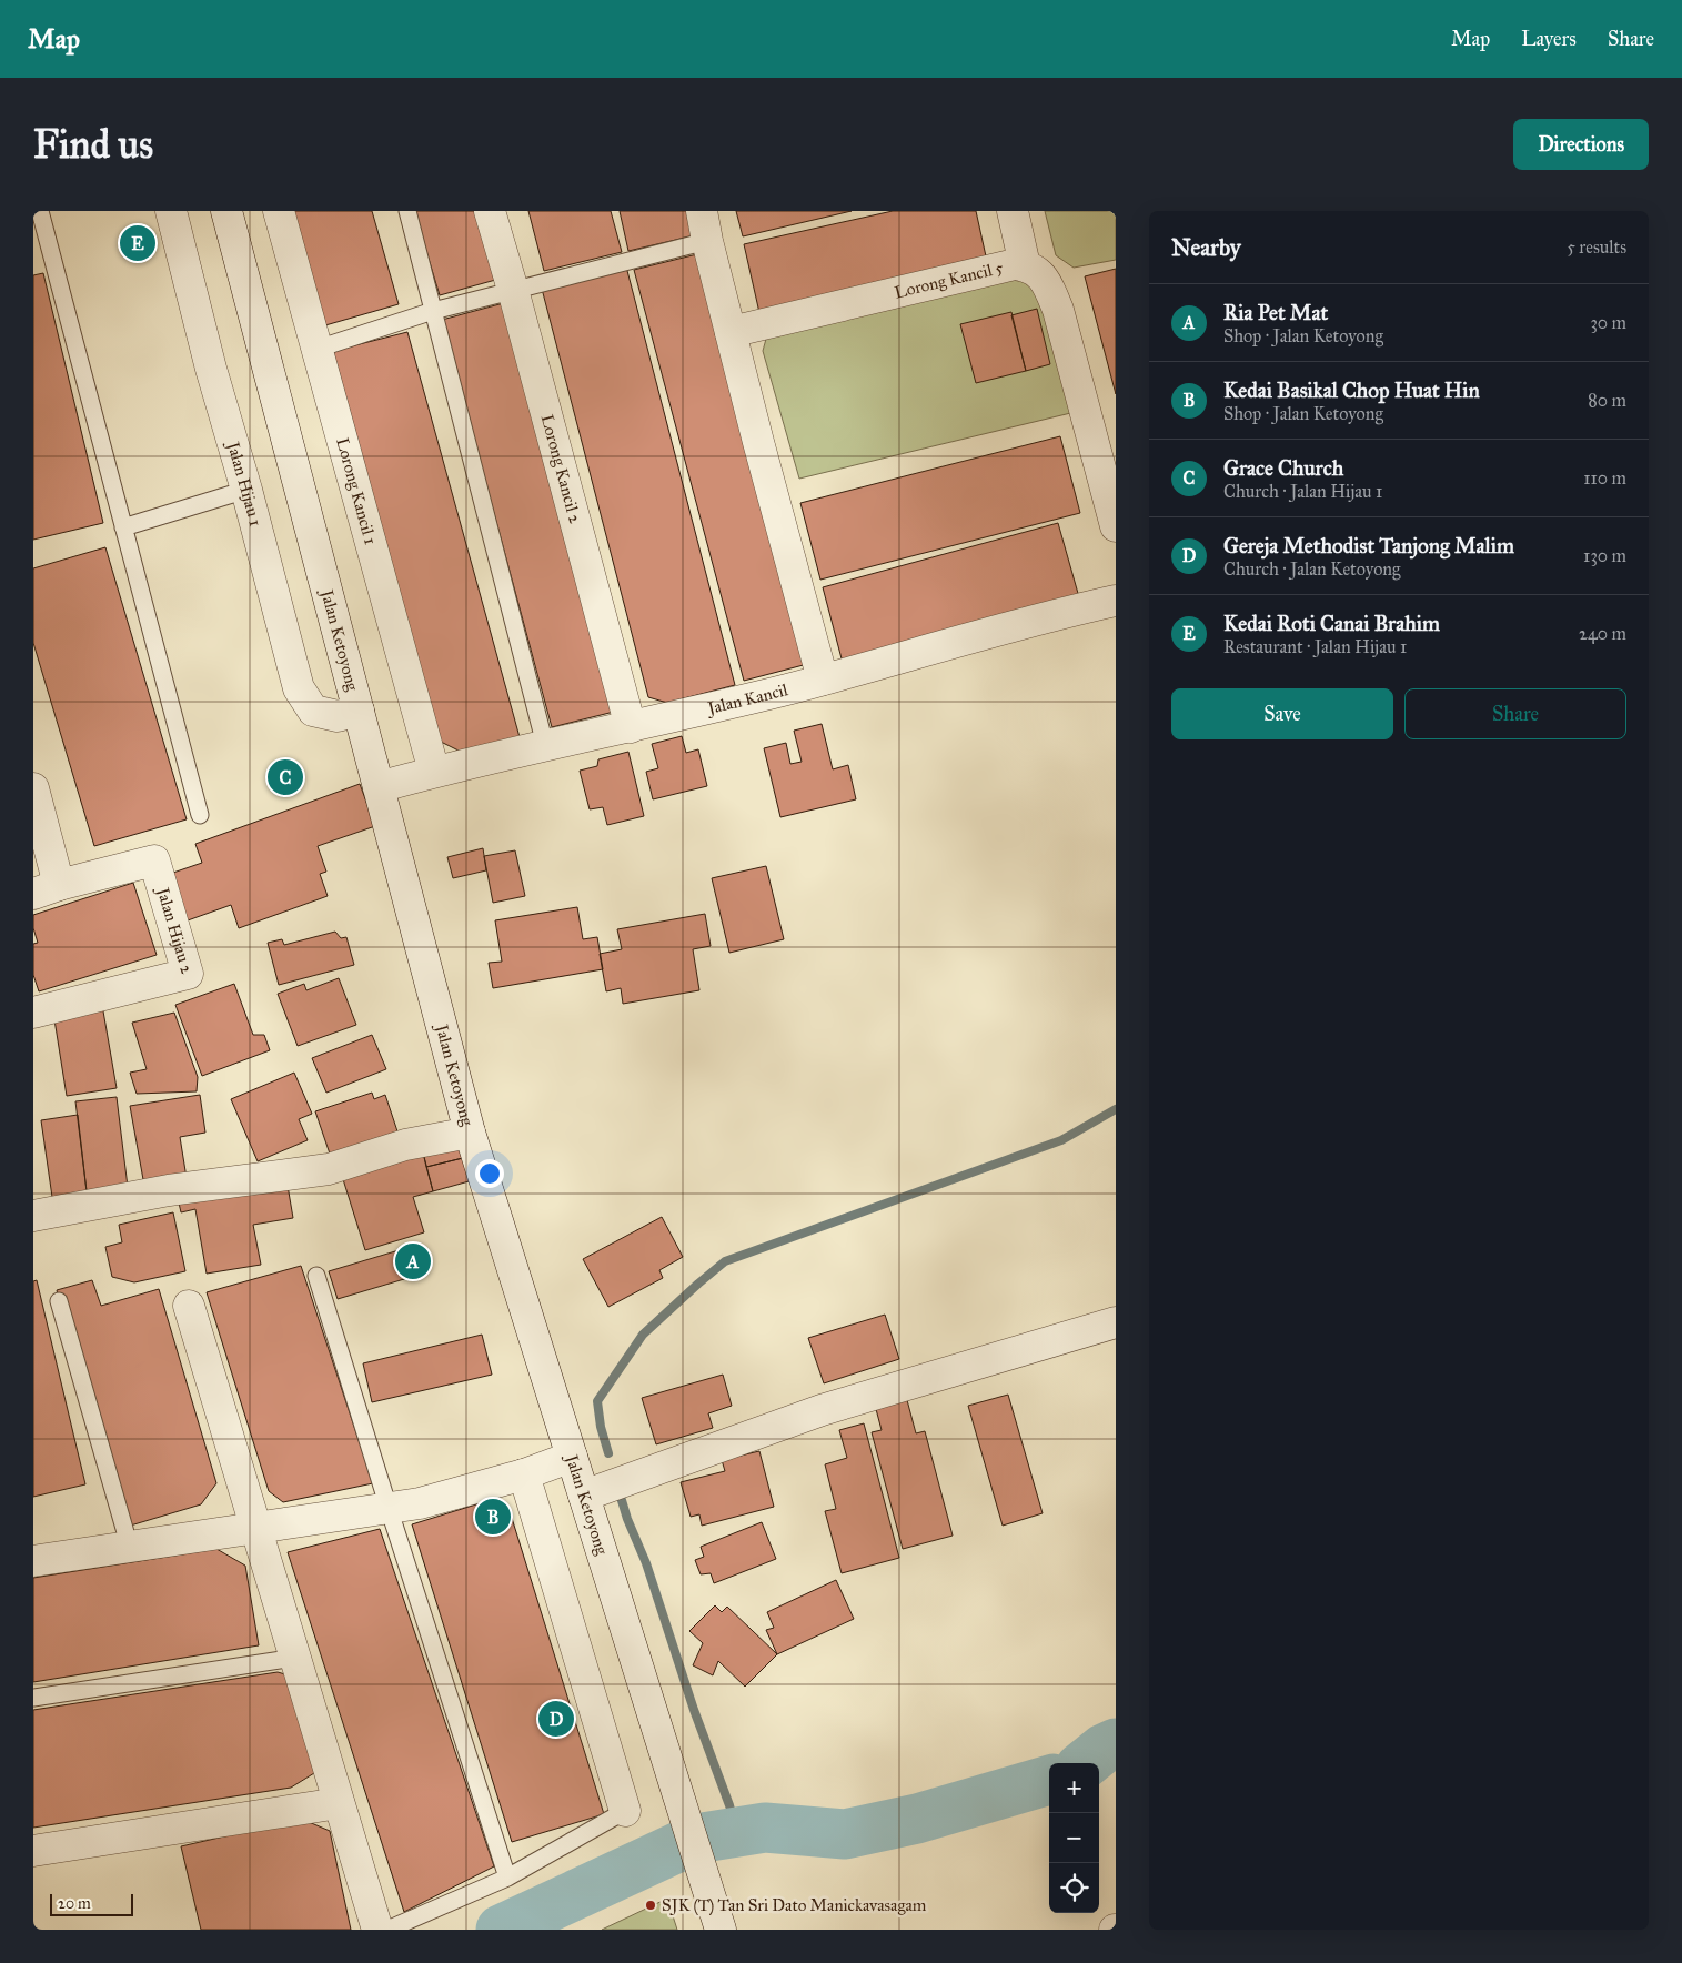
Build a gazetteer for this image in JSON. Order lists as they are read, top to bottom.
{
  "streets": {
    "street": [
      "Lorong Kancil 5",
      "Lorong Kancil 2",
      "Jalan Hijau 1",
      "Lorong Kancil 1",
      "Jalan Ketoyong",
      "Jalan Kancil",
      "Jalan Hijau 2"
    ]
  },
  "crossings": [
    ["Lorong Kancil 2", "Jalan Kancil"],
    ["Jalan Hijau 1", "Jalan Ketoyong"],
    ["Lorong Kancil 1", "Jalan Kancil"],
    ["Jalan Ketoyong", "Jalan Kancil"]
  ],
  "places": ["SJK (T) Tan Sri Dato Manickavasagam"],
  "scale_bar": "20 m",
  "page": {
    "header": "Map",
    "nav": ["Map", "Layers", "Share"],
    "buttons": [
      "Directions",
      ["Save", "Share"]
    ],
    "title": "Find us",
    "heading": ["Nearby", "5 results"],
    "pins": [
      "E",
      "C",
      "A",
      "B",
      "D"
    ],
    "list": [
      {
        "mark": "A",
        "name": "Ria Pet Mat",
        "note": "Shop · Jalan Ketoyong",
        "value": "30 m"
      },
      {
        "mark": "B",
        "name": "Kedai Basikal Chop Huat Hin",
        "note": "Shop · Jalan Ketoyong",
        "value": "80 m"
      },
      {
        "mark": "C",
        "name": "Grace Church",
        "note": "Church · Jalan Hijau 1",
        "value": "110 m"
      },
      {
        "mark": "D",
        "name": "Gereja Methodist Tanjong Malim",
        "note": "Church · Jalan Ketoyong",
        "value": "130 m"
      },
      {
        "mark": "E",
        "name": "Kedai Roti Canai Brahim",
        "note": "Restaurant · Jalan Hijau 1",
        "value": "240 m"
      }
    ],
    "map_buttons": ["+", "−"],
    "scale": "20 m"
  }
}
